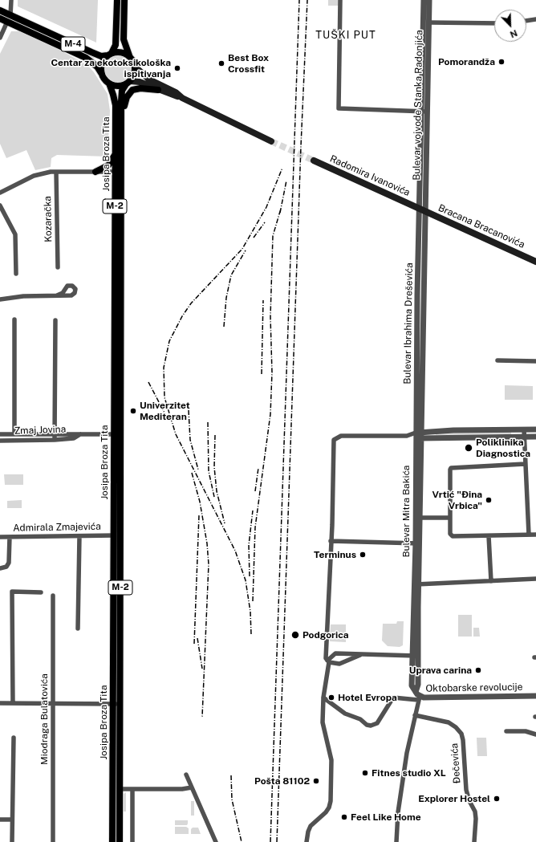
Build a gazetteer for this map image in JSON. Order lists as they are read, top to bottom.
{
  "streets": {
    "main road": [
      "M-4",
      "Josipa Broza Tita",
      "Radomira Ivanovića",
      "M-2",
      "Bracana Bracanovića"
    ],
    "street": [
      "Bulevar vojvode Stanka Radonjića",
      "Kozaračka",
      "Bulevar Ibrahima Dreševića",
      "Zmaj Jovina",
      "Bulevar Mitra Bakića",
      "Admirala Zmajevića",
      "Oktobarske revolucije",
      "Miodraga Bulatovića",
      "Đečevića"
    ]
  },
  "crossings": [
    ["M-4", "Josipa Broza Tita"],
    ["M-4", "M-2"],
    ["Bulevar vojvode Stanka Radonjića", "Radomira Ivanovića"],
    ["Bulevar vojvode Stanka Radonjića", "Bracana Bracanovića"],
    ["Bulevar vojvode Stanka Radonjića", "Bulevar Ibrahima Dreševića"],
    ["Josipa Broza Tita", "M-2"],
    ["Josipa Broza Tita", "Zmaj Jovina"],
    ["Josipa Broza Tita", "Admirala Zmajevića"],
    ["Radomira Ivanovića", "Bracana Bracanovića"],
    ["Radomira Ivanovića", "Bulevar Ibrahima Dreševića"],
    ["Bracana Bracanovića", "Bulevar Ibrahima Dreševića"],
    ["Bulevar Ibrahima Dreševića", "Bulevar Mitra Bakića"],
    ["Bulevar Mitra Bakića", "Oktobarske revolucije"]
  ],
  "districts": ["TUŠKI PUT"],
  "places": [
    "Pomorandža",
    "Best Box Crossfit",
    "Centar za ekotoksikološka ispitivanja",
    "Univerzitet Mediteran",
    "Poliklinika Diagnostica",
    "Vrtić \"Đina Vrbica\"",
    "Terminus",
    "Podgorica",
    "Uprava carina",
    "Hotel Evropa",
    "Fitnes studio XL",
    "Pošta 81102",
    "Explorer Hostel",
    "Feel Like Home"
  ],
  "north": "bottom right"
}
